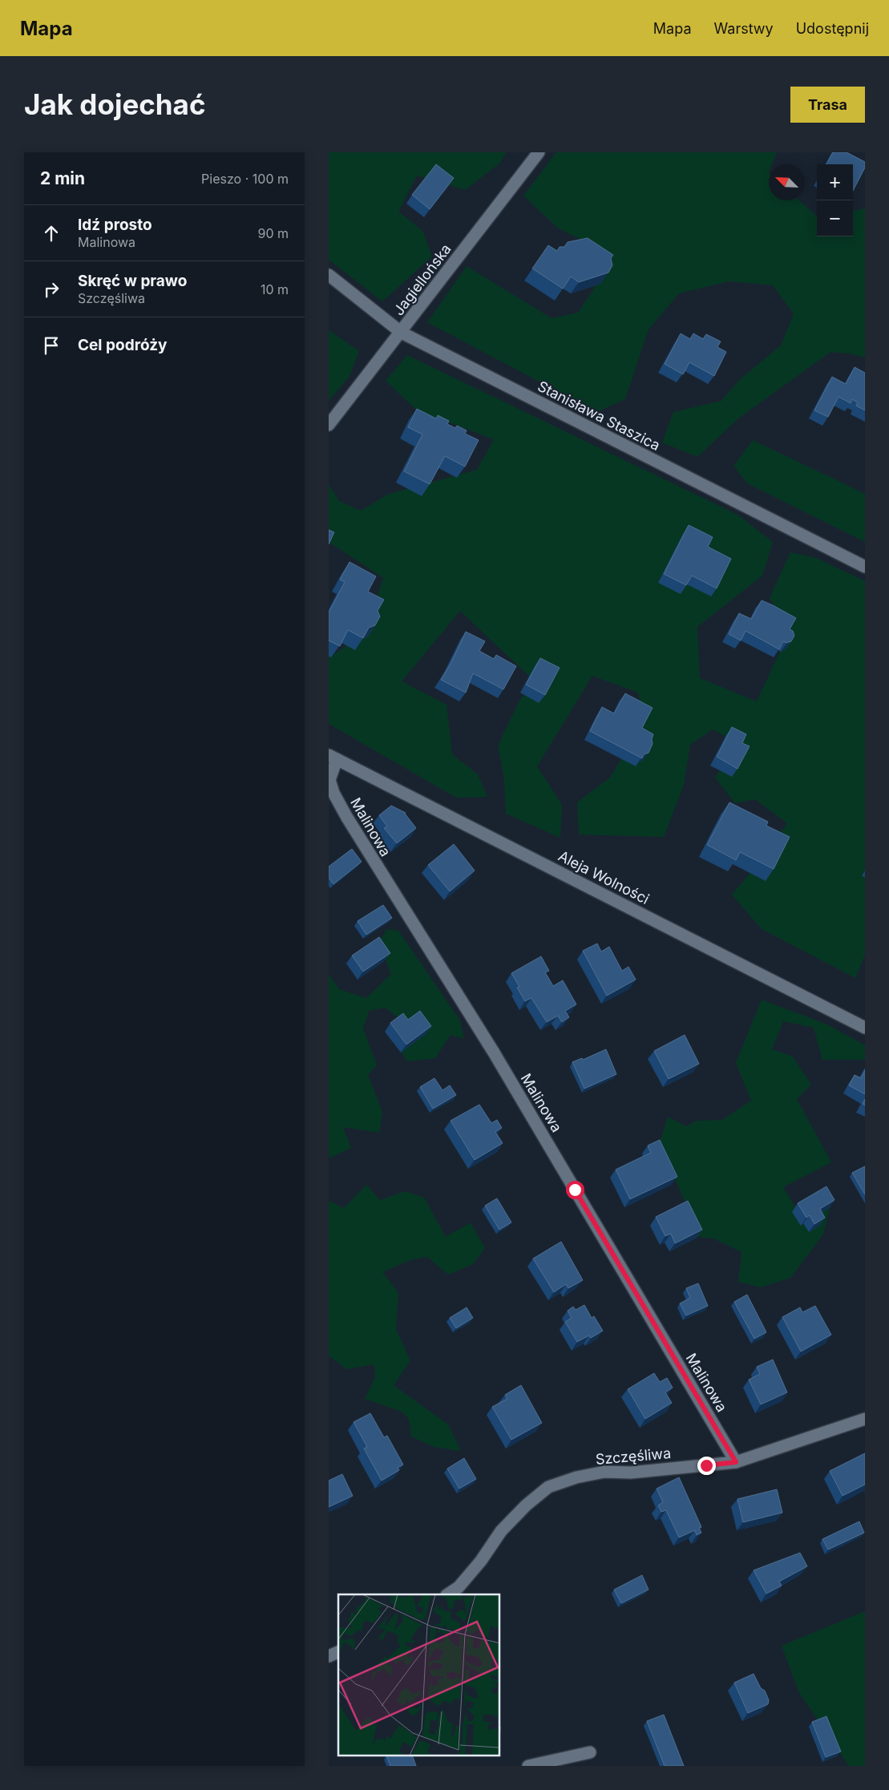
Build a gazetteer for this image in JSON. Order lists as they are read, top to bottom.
{
  "streets": {
    "street": [
      "Jagiellońska",
      "Stanisława Staszica",
      "Malinowa",
      "Aleja Wolności",
      "Szczęśliwa"
    ]
  },
  "crossings": [
    ["Jagiellońska", "Stanisława Staszica"],
    ["Malinowa", "Aleja Wolności"],
    ["Malinowa", "Szczęśliwa"]
  ],
  "north": "top left",
  "page": {
    "header": "Mapa",
    "nav": ["Mapa", "Warstwy", "Udostępnij"],
    "buttons": "Trasa",
    "title": "Jak dojechać",
    "heading": ["2 min", "Pieszo · 100 m"],
    "map_buttons": ["+", "−"],
    "list": [
      ["Idź prosto", "Malinowa", "90 m"],
      ["Skręć w prawo", "Szczęśliwa", "10 m"],
      "Cel podróży"
    ]
  }
}
